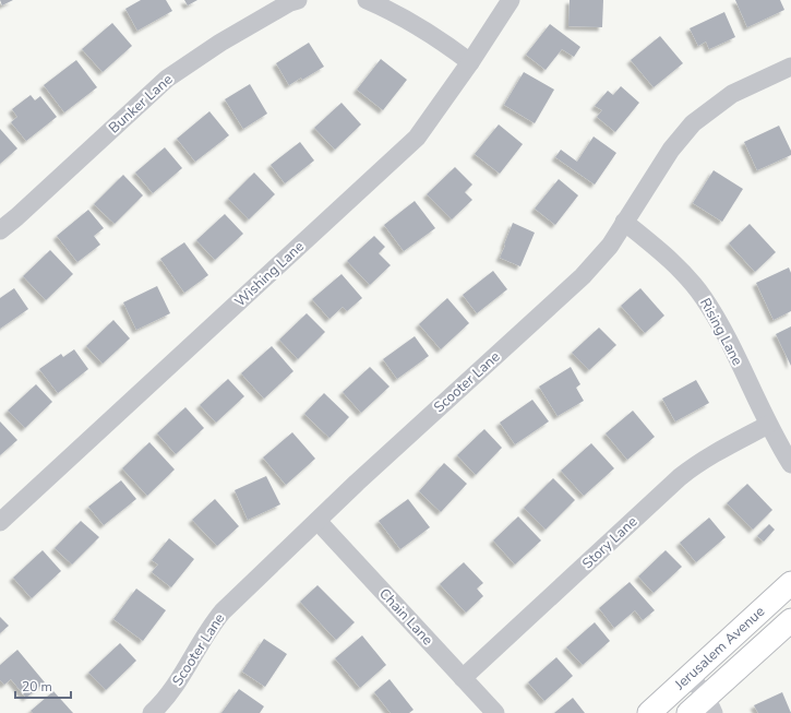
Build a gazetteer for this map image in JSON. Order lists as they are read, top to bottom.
{
  "streets": {
    "main road": ["Jerusalem Avenue"],
    "street": [
      "Bunker Lane",
      "Wishing Lane",
      "Rising Lane",
      "Scooter Lane",
      "Story Lane",
      "Chain Lane"
    ]
  },
  "crossings": [
    ["Rising Lane", "Scooter Lane"],
    ["Rising Lane", "Story Lane"],
    ["Scooter Lane", "Chain Lane"],
    ["Story Lane", "Chain Lane"]
  ],
  "scale_bar": "20 m"
}
